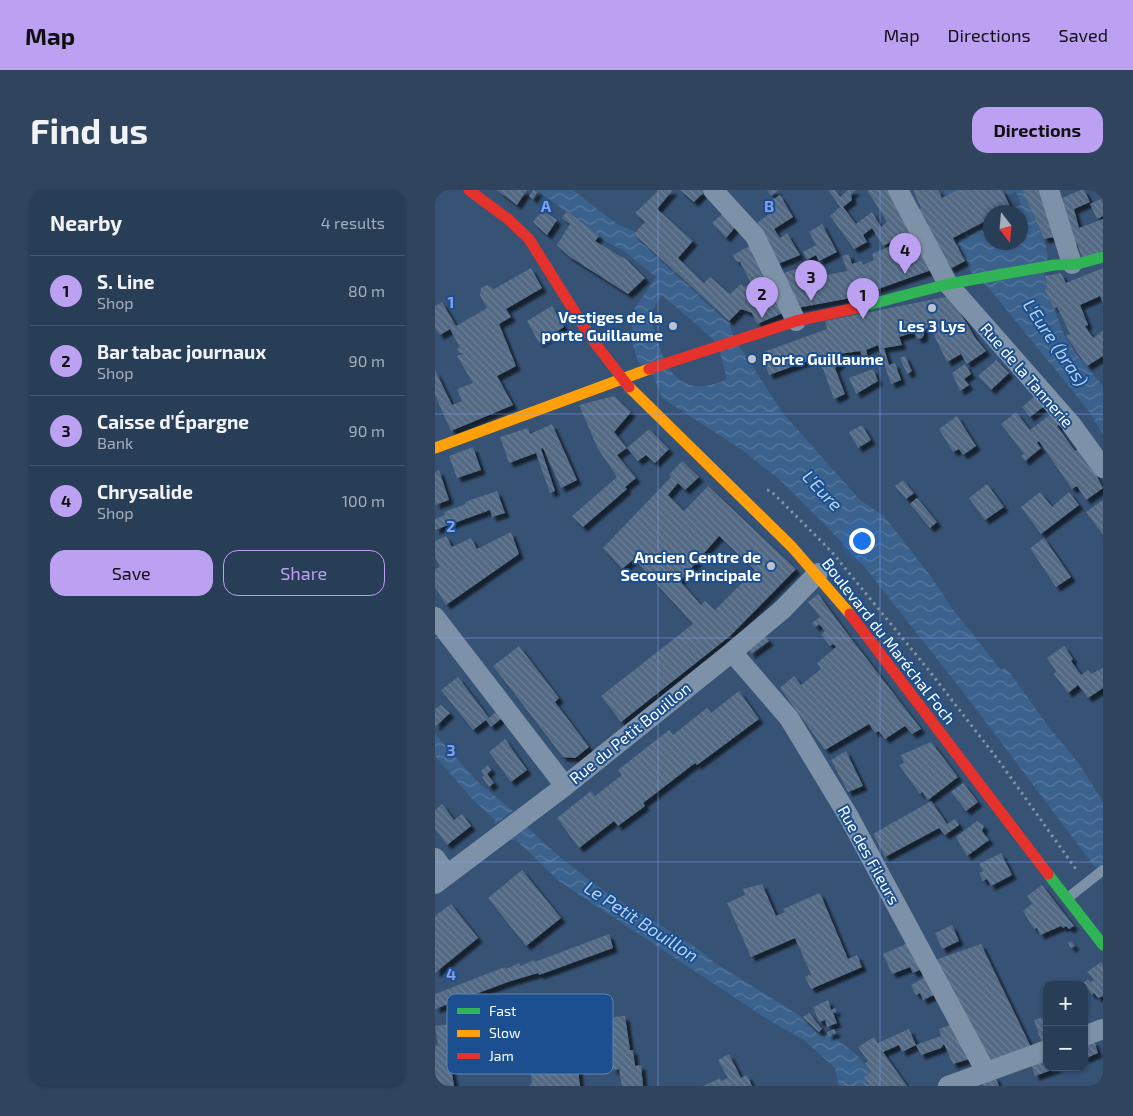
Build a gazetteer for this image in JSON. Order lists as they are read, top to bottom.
{
  "streets": {
    "main road": ["Boulevard du Maréchal Foch"],
    "street": ["Rue de la Tannerie", "Rue du Petit Bouillon", "Rue des Fileurs"]
  },
  "crossings": [
    ["Boulevard du Maréchal Foch", "Rue du Petit Bouillon"],
    ["Rue du Petit Bouillon", "Rue des Fileurs"]
  ],
  "water": ["L'Eure (bras)", "L'Eure", "Le Petit Bouillon"],
  "places": [
    "Les 3 Lys",
    "Vestiges de la porte Guillaume",
    "Porte Guillaume",
    "Ancien Centre de Secours Principale"
  ],
  "legend": ["Fast", "Slow", "Jam"],
  "north": "bottom",
  "page": {
    "header": "Map",
    "nav": ["Map", "Directions", "Saved"],
    "buttons": [
      "Directions",
      ["Save", "Share"]
    ],
    "title": "Find us",
    "heading": ["Nearby", "4 results"],
    "pins": [
      "4",
      "3",
      "2",
      "1"
    ],
    "list": [
      {
        "mark": "1",
        "name": "S. Line",
        "note": "Shop",
        "value": "80 m"
      },
      {
        "mark": "2",
        "name": "Bar tabac journaux",
        "note": "Shop",
        "value": "90 m"
      },
      {
        "mark": "3",
        "name": "Caisse d'Épargne",
        "note": "Bank",
        "value": "90 m"
      },
      {
        "mark": "4",
        "name": "Chrysalide",
        "note": "Shop",
        "value": "100 m"
      }
    ],
    "map_buttons": ["+", "−"]
  },
  "grid": {
    "columns": ["A", "B"],
    "rows": [
      "1",
      "2",
      "3",
      "4"
    ]
  }
}
